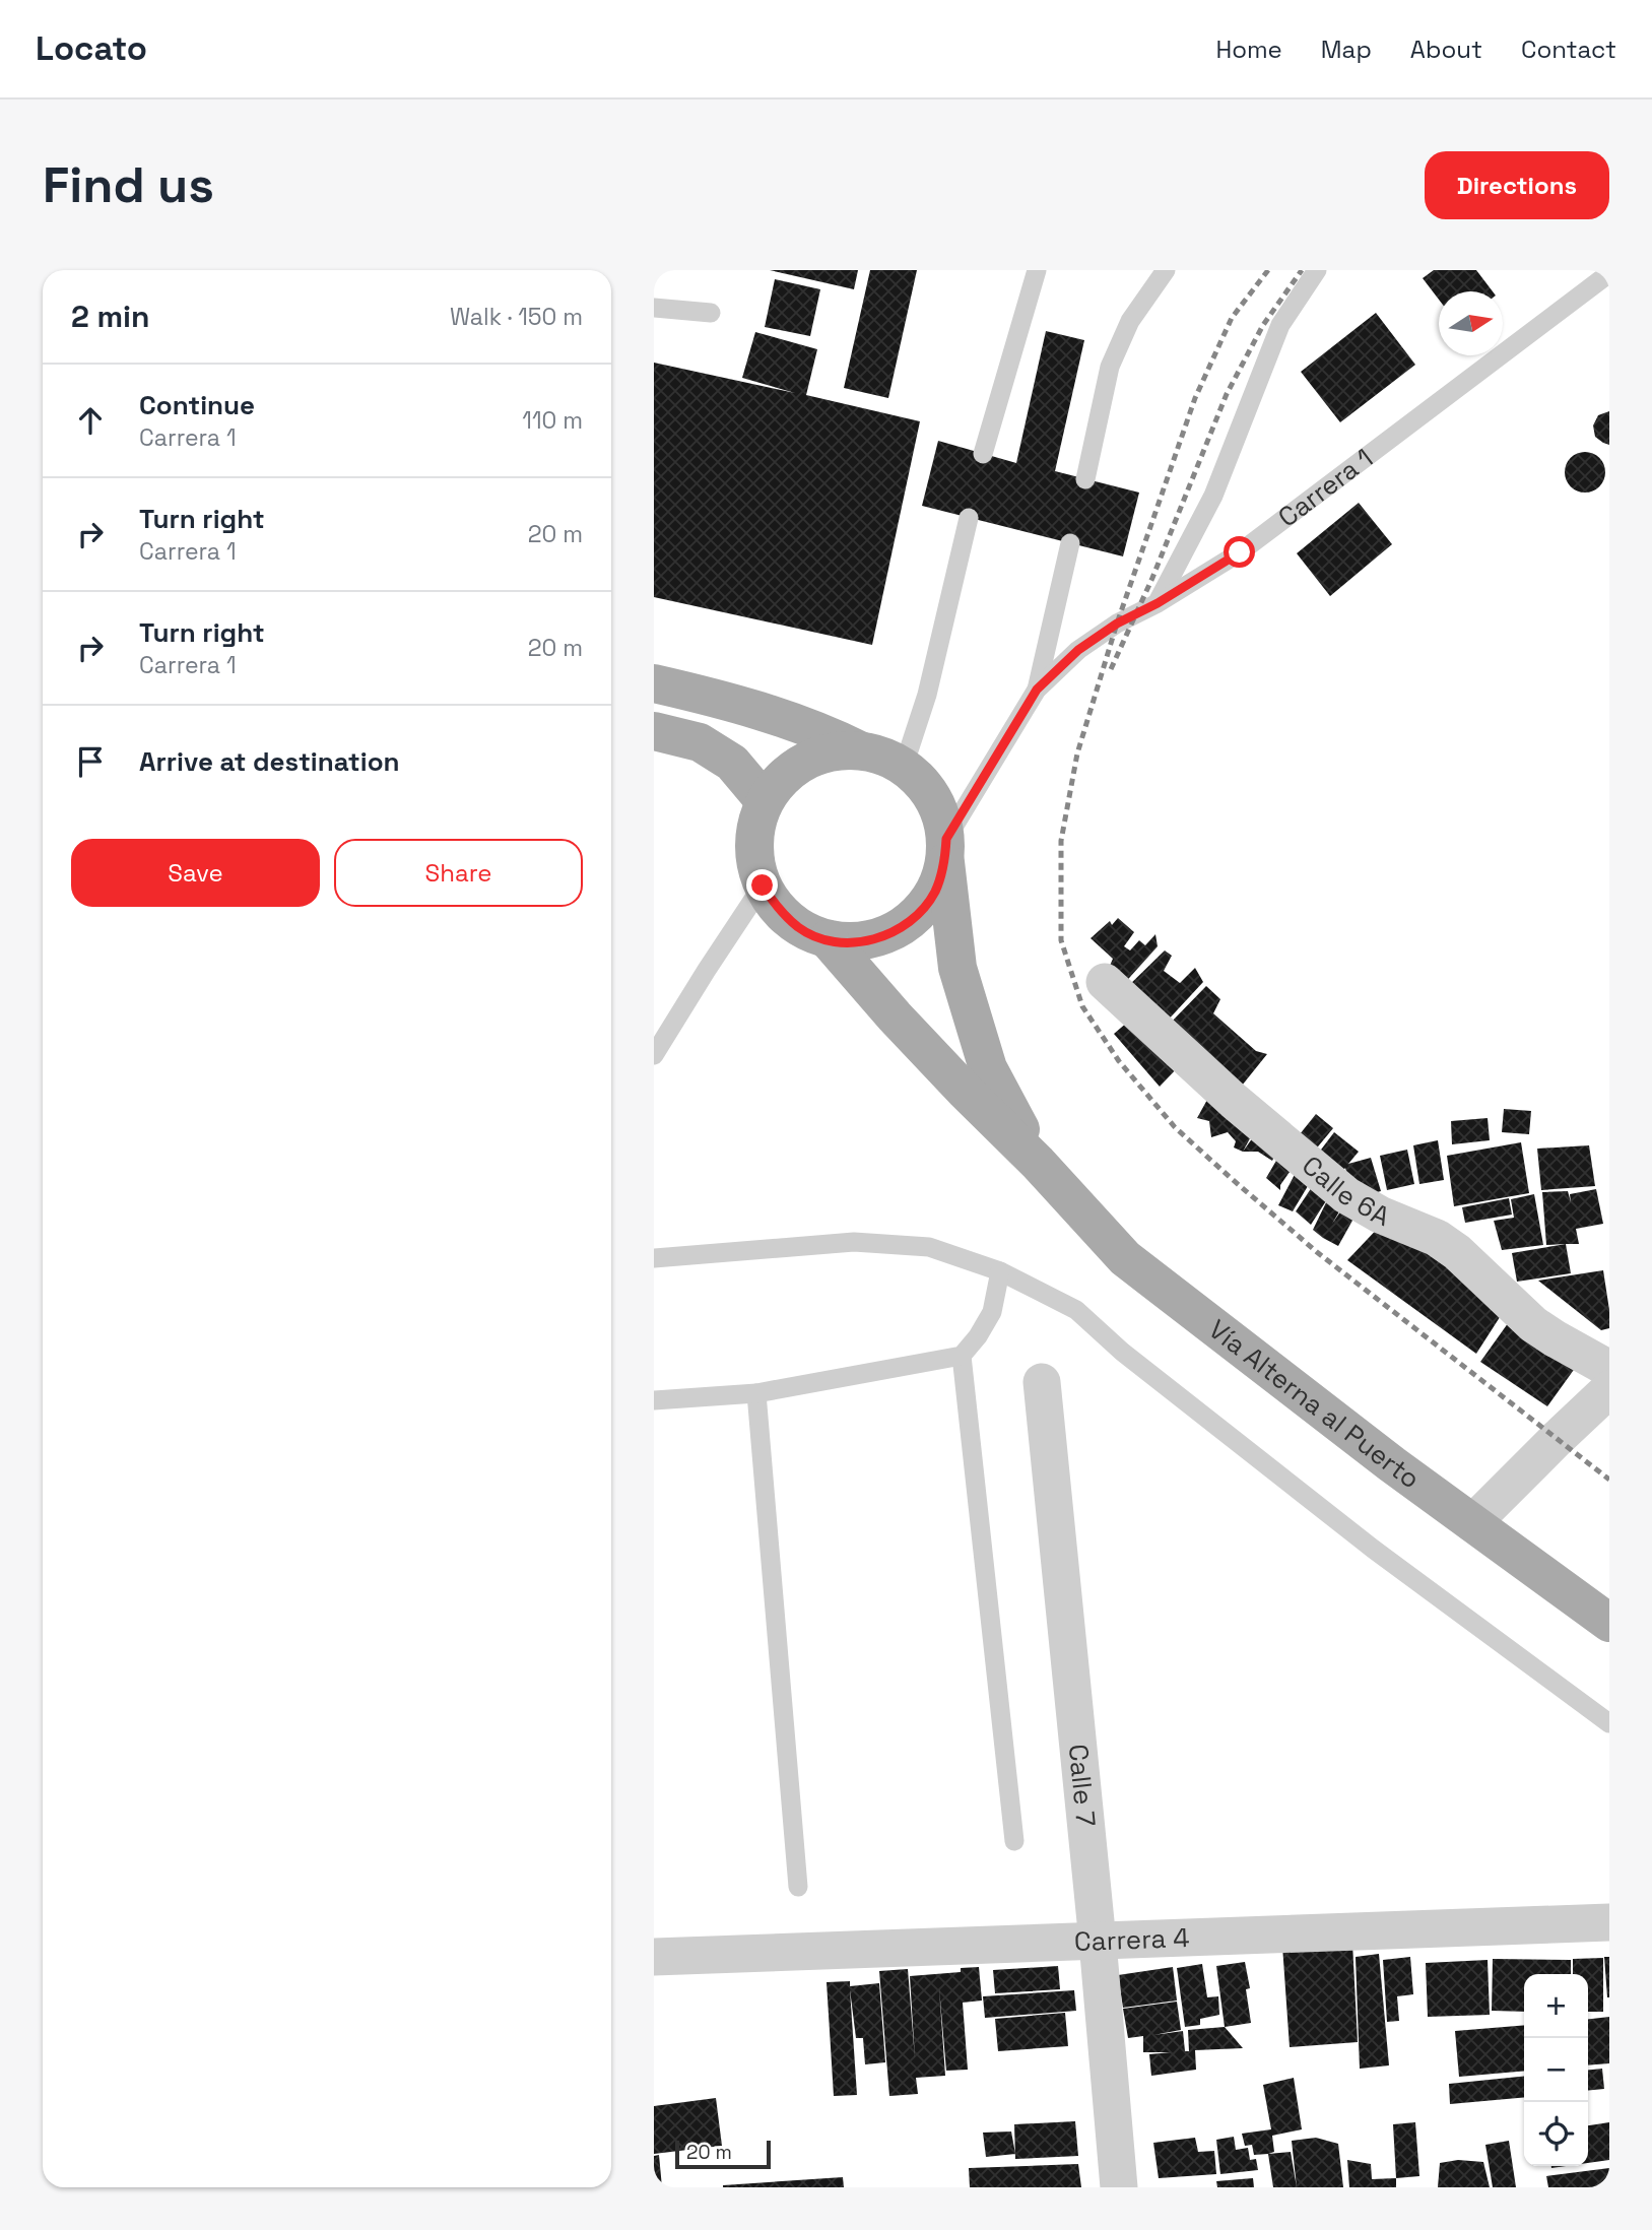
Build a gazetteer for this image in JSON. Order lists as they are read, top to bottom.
{
  "streets": {
    "main road": ["Carrera 1", "Vía Alterna al Puerto"],
    "street": ["Calle 6A", "Calle 7", "Carrera 4"]
  },
  "crossings": [
    ["Carrera 1", "Vía Alterna al Puerto"],
    ["Calle 7", "Carrera 4"]
  ],
  "scale_bar": "20 m",
  "north": "right",
  "page": {
    "header": "Locato",
    "nav": [
      "Home",
      "Map",
      "About",
      "Contact"
    ],
    "buttons": [
      "Directions",
      ["Save", "Share"]
    ],
    "title": "Find us",
    "heading": ["2 min", "Walk · 150 m"],
    "list": [
      ["Continue", "Carrera 1", "110 m"],
      ["Turn right", "Carrera 1", "20 m"],
      ["Turn right", "Carrera 1", "20 m"],
      "Arrive at destination"
    ],
    "map_buttons": ["+", "−"],
    "scale": "20 m"
  }
}
